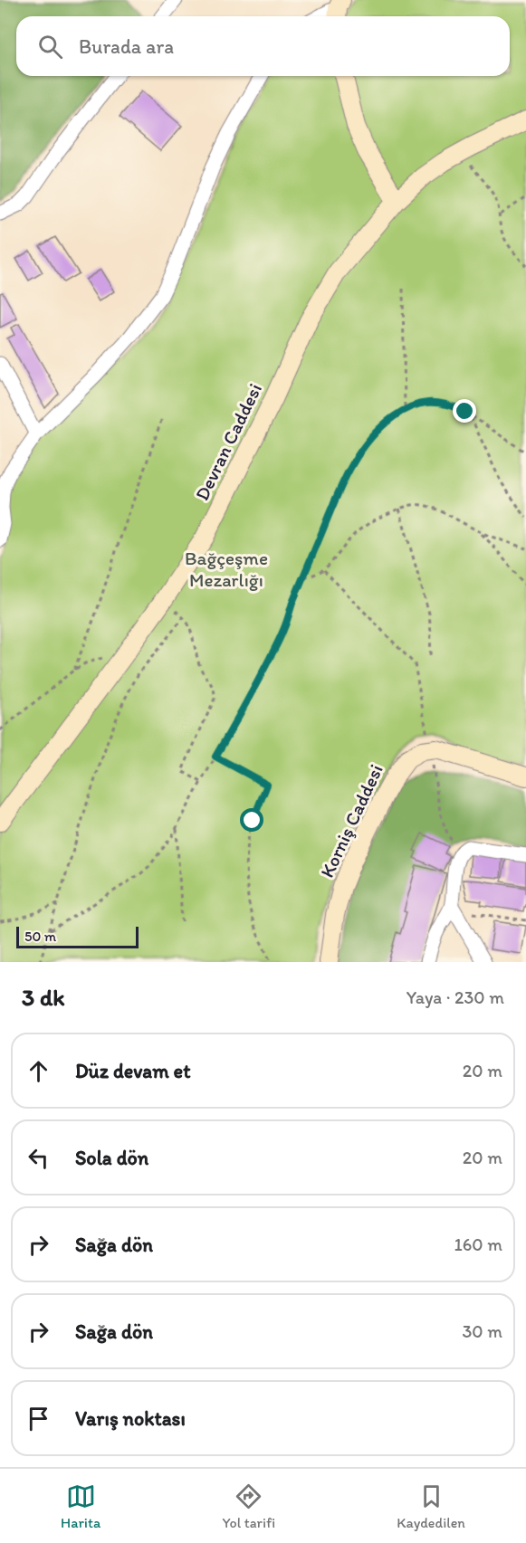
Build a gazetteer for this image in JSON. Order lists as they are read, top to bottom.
{
  "streets": {
    "main road": ["Devran Caddesi", "Korniş Caddesi"]
  },
  "parks": ["Bağçeşme Mezarlığı"],
  "scale_bar": "50 m",
  "page": {
    "search": "Burada ara",
    "scale": "50 m",
    "heading": ["3 dk", "Yaya · 230 m"],
    "list": [
      ["Düz devam et", "20 m"],
      ["Sola dön", "20 m"],
      ["Sağa dön", "160 m"],
      ["Sağa dön", "30 m"],
      "Varış noktası"
    ],
    "nav": ["Harita", "Yol tarifi", "Kaydedilen"]
  }
}
